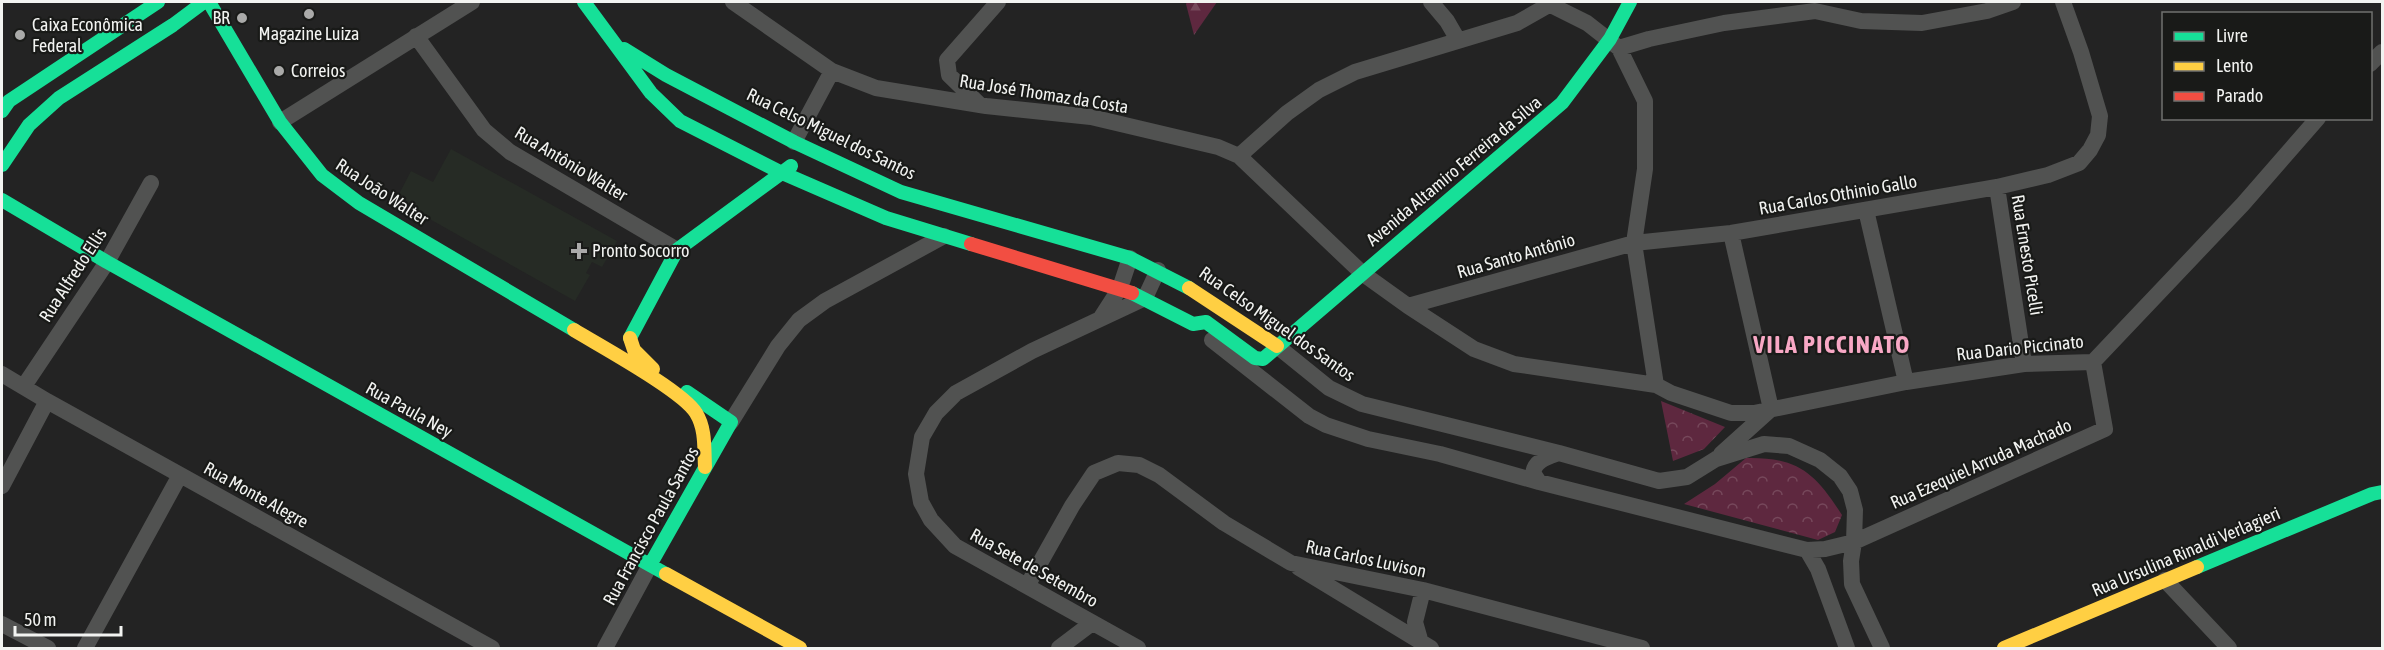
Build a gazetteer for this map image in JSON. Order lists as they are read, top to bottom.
{
  "streets": {
    "main road": [
      "Rua Celso Miguel dos Santos",
      "Avenida Altamiro Ferreira da Silva",
      "Rua João Walter",
      "Rua Paula Ney",
      "Rua Francisco Paula Santos",
      "Rua Ursulina Rinaldi Verlagieri"
    ],
    "street": [
      "Rua José Thomaz da Costa",
      "Rua Antônio Walter",
      "Rua Carlos Othinio Gallo",
      "Rua Ernesto Picelli",
      "Rua Santo Antônio",
      "Rua Alfredo Ellis",
      "Rua Dario Piccinato",
      "Rua Ezequiel Arruda Machado",
      "Rua Monte Alegre",
      "Rua Carlos Luvison",
      "Rua Sete de Setembro"
    ]
  },
  "crossings": [
    ["Rua José Thomaz da Costa", "Rua Dario Piccinato"],
    ["Rua Celso Miguel dos Santos", "Avenida Altamiro Ferreira da Silva"],
    ["Rua Celso Miguel dos Santos", "Rua Ezequiel Arruda Machado"],
    ["Rua Celso Miguel dos Santos", "Rua Sete de Setembro"],
    ["Avenida Altamiro Ferreira da Silva", "Rua Dario Piccinato"],
    ["Rua João Walter", "Rua Francisco Paula Santos"],
    ["Rua Carlos Othinio Gallo", "Rua Ernesto Picelli"],
    ["Rua Carlos Othinio Gallo", "Rua Santo Antônio"],
    ["Rua Ernesto Picelli", "Rua Dario Piccinato"],
    ["Rua Santo Antônio", "Rua Dario Piccinato"],
    ["Rua Alfredo Ellis", "Rua Paula Ney"],
    ["Rua Alfredo Ellis", "Rua Monte Alegre"],
    ["Rua Dario Piccinato", "Rua Ezequiel Arruda Machado"],
    ["Rua Paula Ney", "Rua Francisco Paula Santos"],
    ["Rua Carlos Luvison", "Rua Sete de Setembro"]
  ],
  "districts": ["VILA PICCINATO"],
  "places": {
    "other": [
      "Magazine Luiza",
      "BR",
      "Caixa Econômica Federal",
      "Correios"
    ],
    "health": ["Pronto Socorro"]
  },
  "legend": ["Livre", "Lento", "Parado"],
  "scale_bar": "50 m"
}
